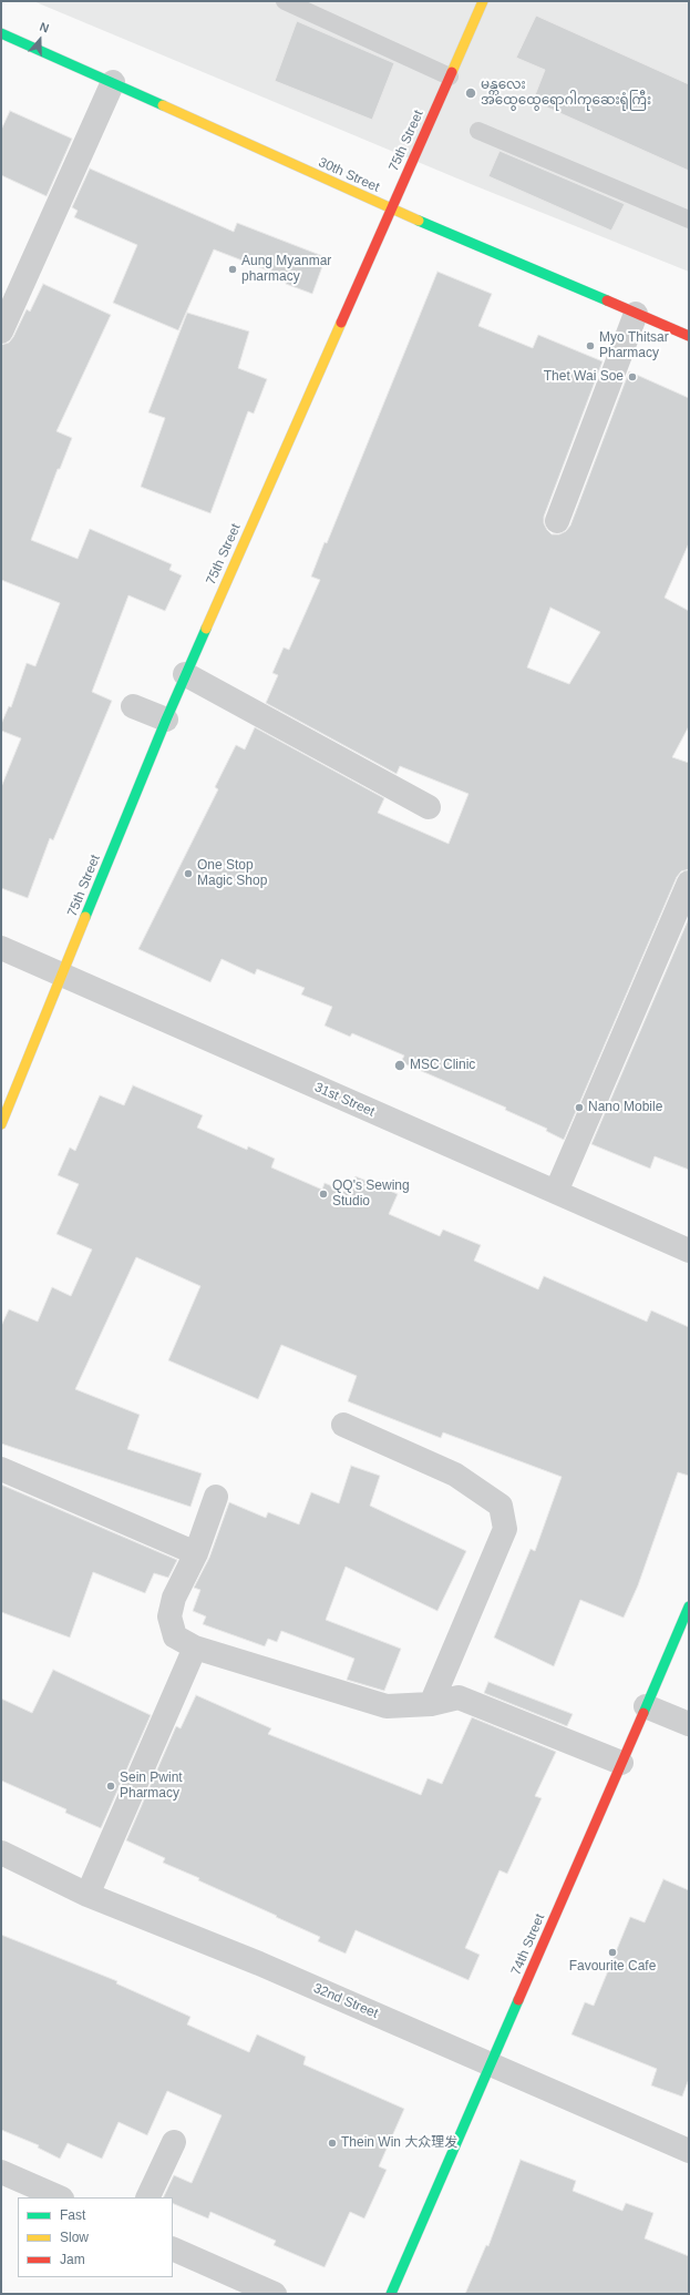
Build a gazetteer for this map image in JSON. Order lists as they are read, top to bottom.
{
  "streets": {
    "street": [
      "75th Street",
      "30th Street",
      "31st Street",
      "74th Street",
      "32nd Street"
    ]
  },
  "crossings": [
    ["75th Street", "30th Street"],
    ["75th Street", "31st Street"],
    ["74th Street", "32nd Street"]
  ],
  "places": [
    "မန္တလေး အထွေထွေရောဂါကုဆေးရုံကြီး",
    "Aung Myanmar pharmacy",
    "Myo Thitsar Pharmacy",
    "Thet Wai Soe",
    "One Stop Magic Shop",
    "MSC Clinic",
    "Nano Mobile",
    "QQ's Sewing Studio",
    "Sein Pwint Pharmacy",
    "Favourite Cafe",
    "Thein Win 大众理发"
  ],
  "legend": ["Fast", "Slow", "Jam"],
  "north": "top"
}
